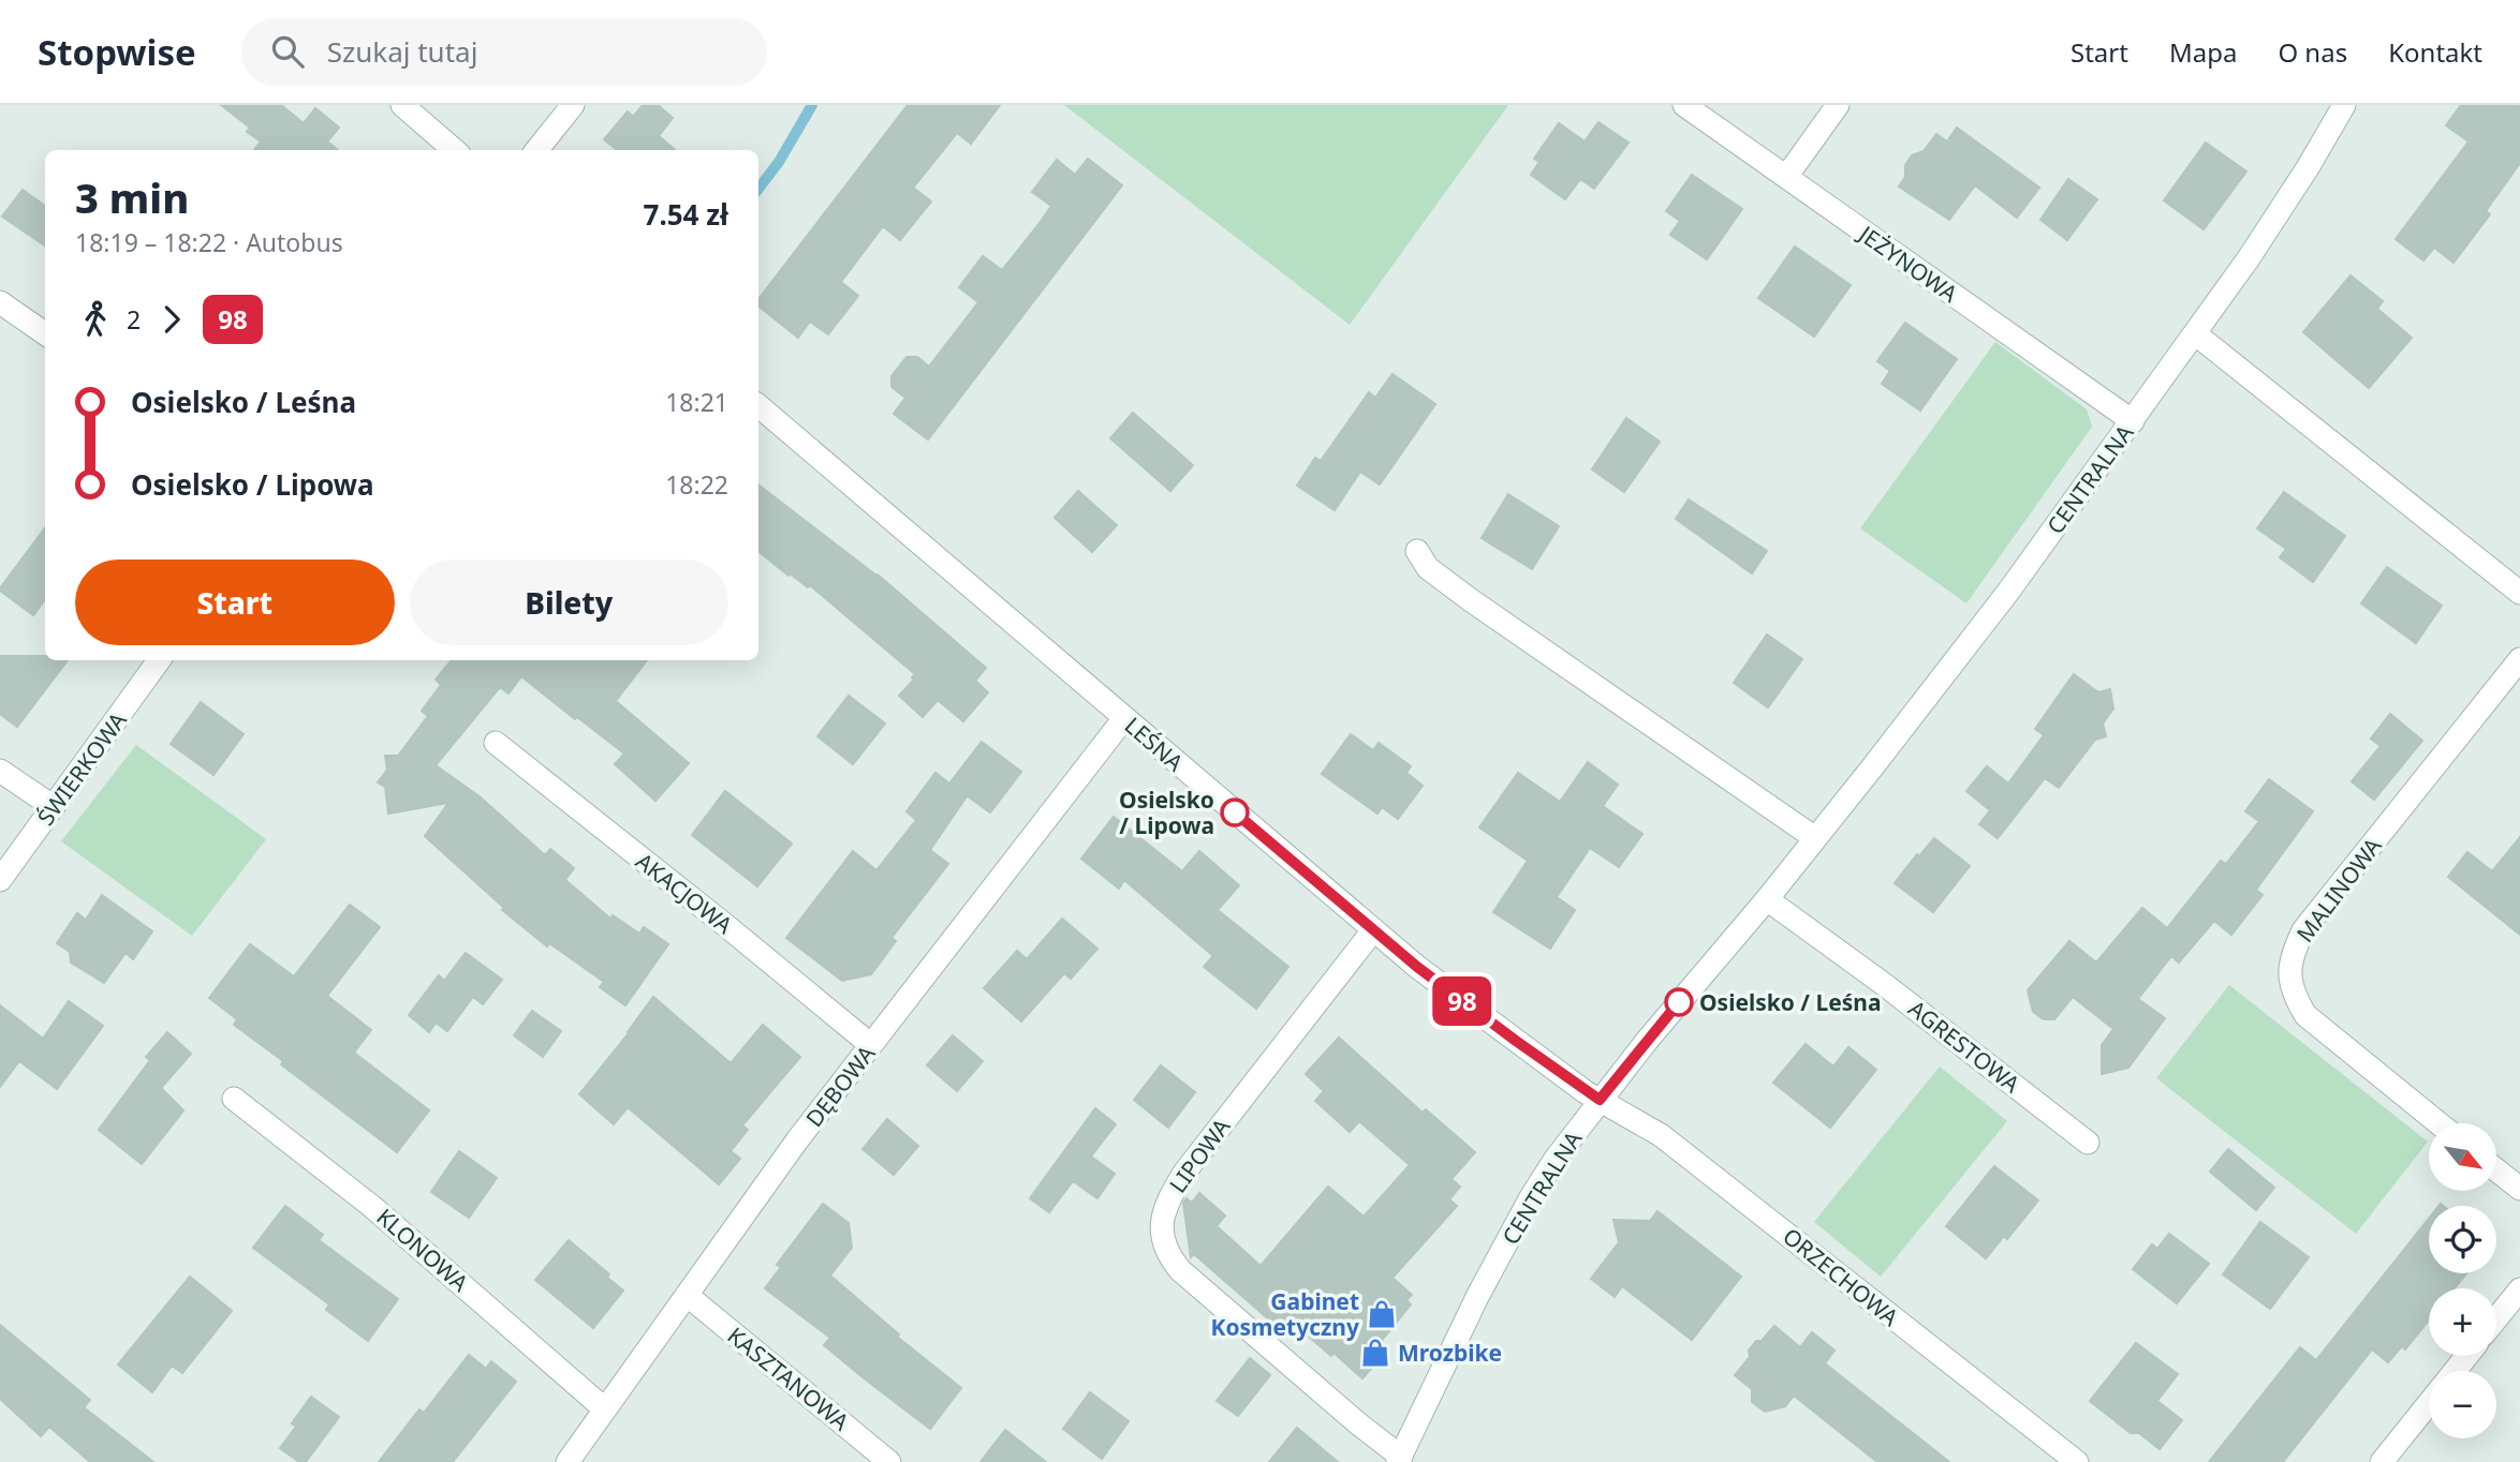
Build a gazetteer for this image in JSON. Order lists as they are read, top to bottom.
{
  "streets": {
    "street": [
      "JEŻYNOWA",
      "CENTRALNA",
      "LEŚNA",
      "ŚWIERKOWA",
      "MALINOWA",
      "AKACJOWA",
      "AGRESTOWA",
      "DĘBOWA",
      "LIPOWA",
      "KLONOWA",
      "ORZECHOWA",
      "KASZTANOWA"
    ]
  },
  "crossings": [
    ["JEŻYNOWA", "CENTRALNA"],
    ["CENTRALNA", "LEŚNA"],
    ["CENTRALNA", "AGRESTOWA"],
    ["CENTRALNA", "LIPOWA"],
    ["CENTRALNA", "ORZECHOWA"],
    ["LEŚNA", "DĘBOWA"],
    ["LEŚNA", "LIPOWA"],
    ["LEŚNA", "ORZECHOWA"],
    ["AKACJOWA", "DĘBOWA"],
    ["DĘBOWA", "KLONOWA"],
    ["DĘBOWA", "KASZTANOWA"]
  ],
  "places": {
    "other": ["Osielsko / Lipowa", "Osielsko / Leśna"],
    "shop": ["Gabinet Kosmetyczny", "Mrozbike"]
  },
  "lines": ["bus line 98"],
  "north": "bottom right",
  "page": {
    "header": "Stopwise",
    "search": "Szukaj tutaj",
    "nav": [
      "Start",
      "Mapa",
      "O nas",
      "Kontakt"
    ],
    "on_map": "98",
    "heading": ["3 min", "18:19 – 18:22 · Autobus", "7.54 zł"],
    "legs": ["2", "98"],
    "list": [
      {
        "name": "Osielsko / Leśna",
        "value": "18:21"
      },
      {
        "name": "Osielsko / Lipowa",
        "value": "18:22"
      }
    ],
    "buttons": ["Start", "Bilety"],
    "map_buttons": ["+", "−"]
  }
}
